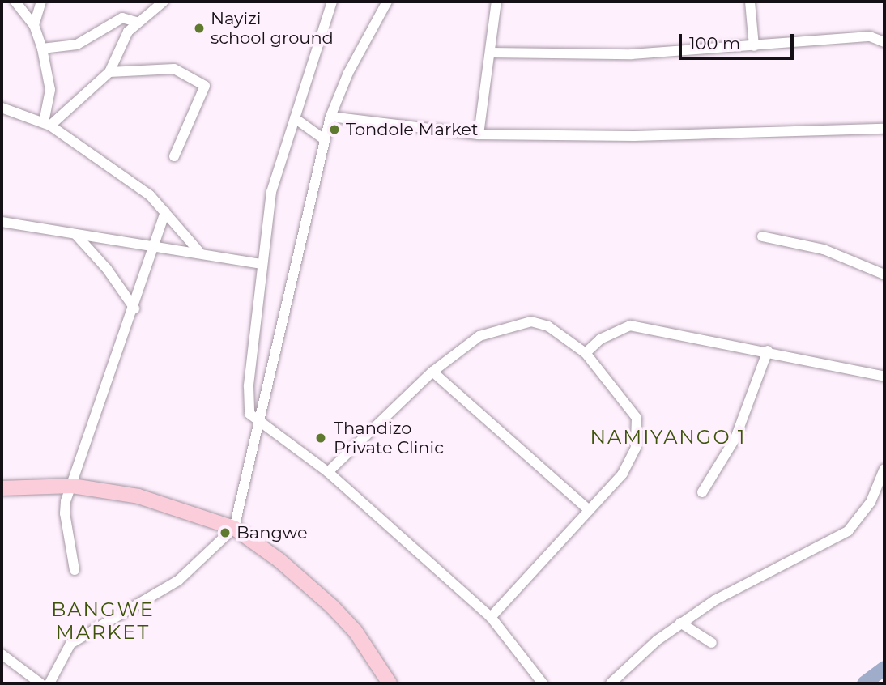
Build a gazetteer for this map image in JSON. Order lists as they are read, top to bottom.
{
  "districts": ["NAMIYANGO 1", "BANGWE MARKET"],
  "places": [
    "Nayizi school ground",
    "Tondole Market",
    "Thandizo Private Clinic",
    "Bangwe"
  ],
  "scale_bar": "100 m"
}
